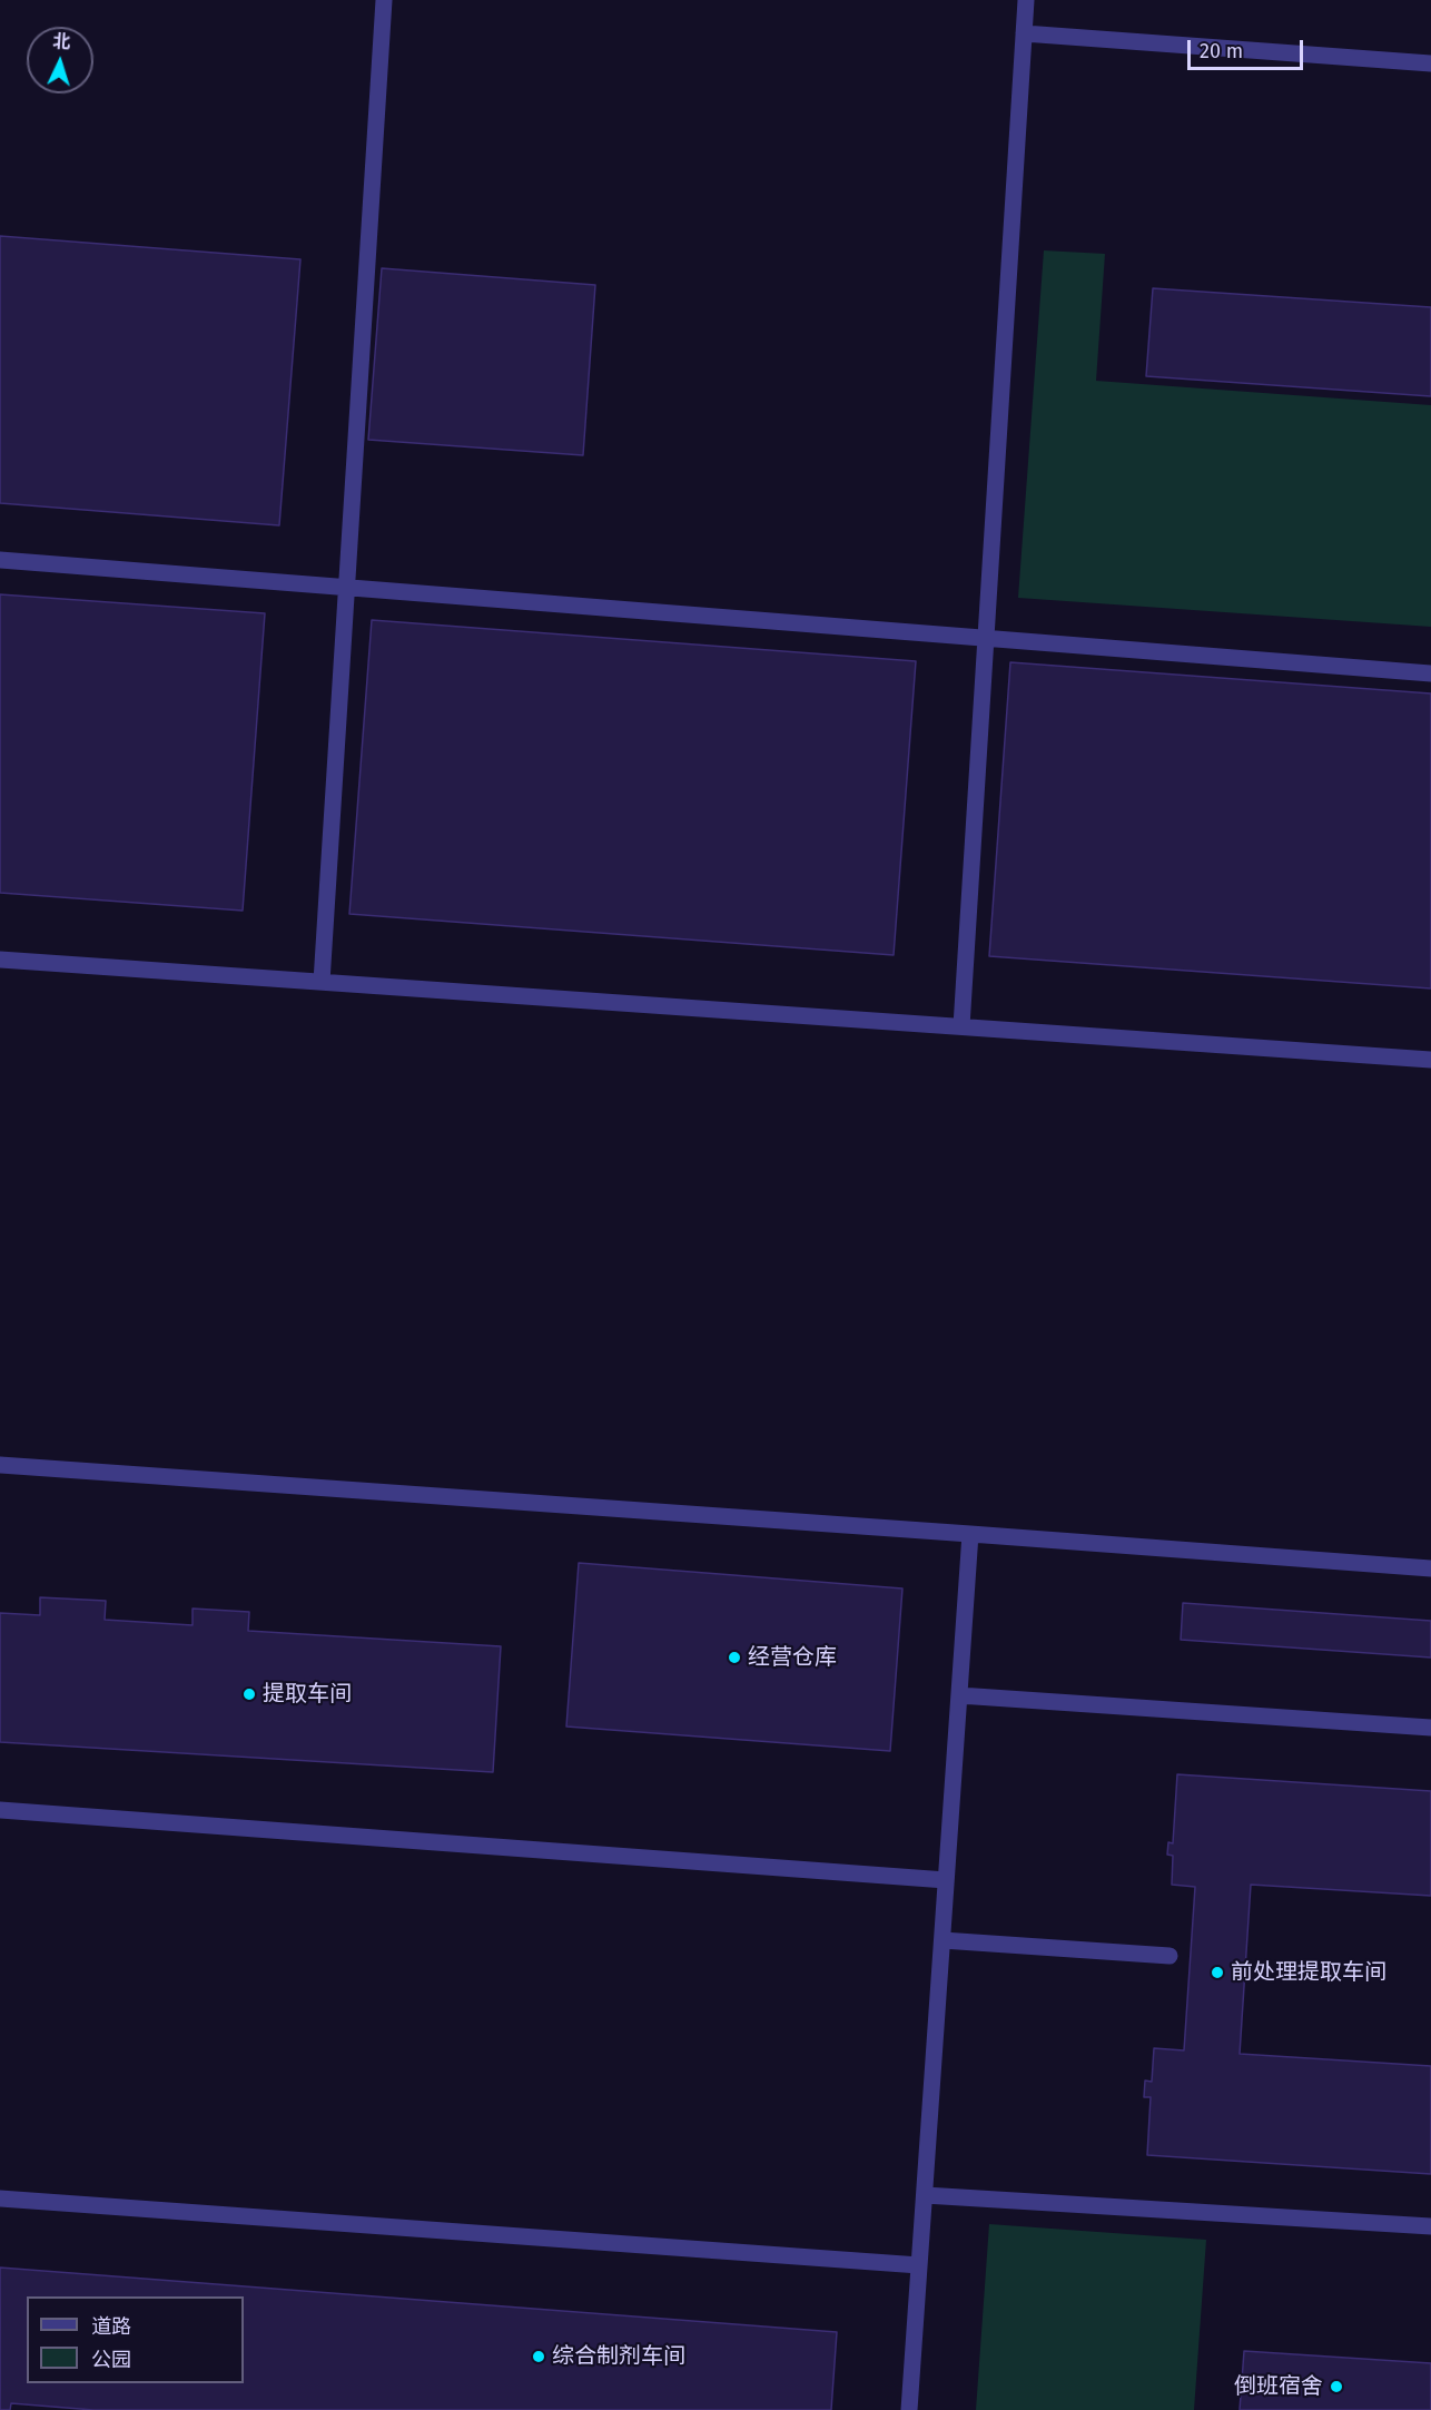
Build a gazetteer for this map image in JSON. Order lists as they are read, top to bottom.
{
  "places": [
    "经营仓库",
    "提取车间",
    "前处理提取车间",
    "综合制剂车间",
    "倒班宿舍"
  ],
  "legend": ["道路", "公园"],
  "scale_bar": "20 m",
  "north": "top"
}
